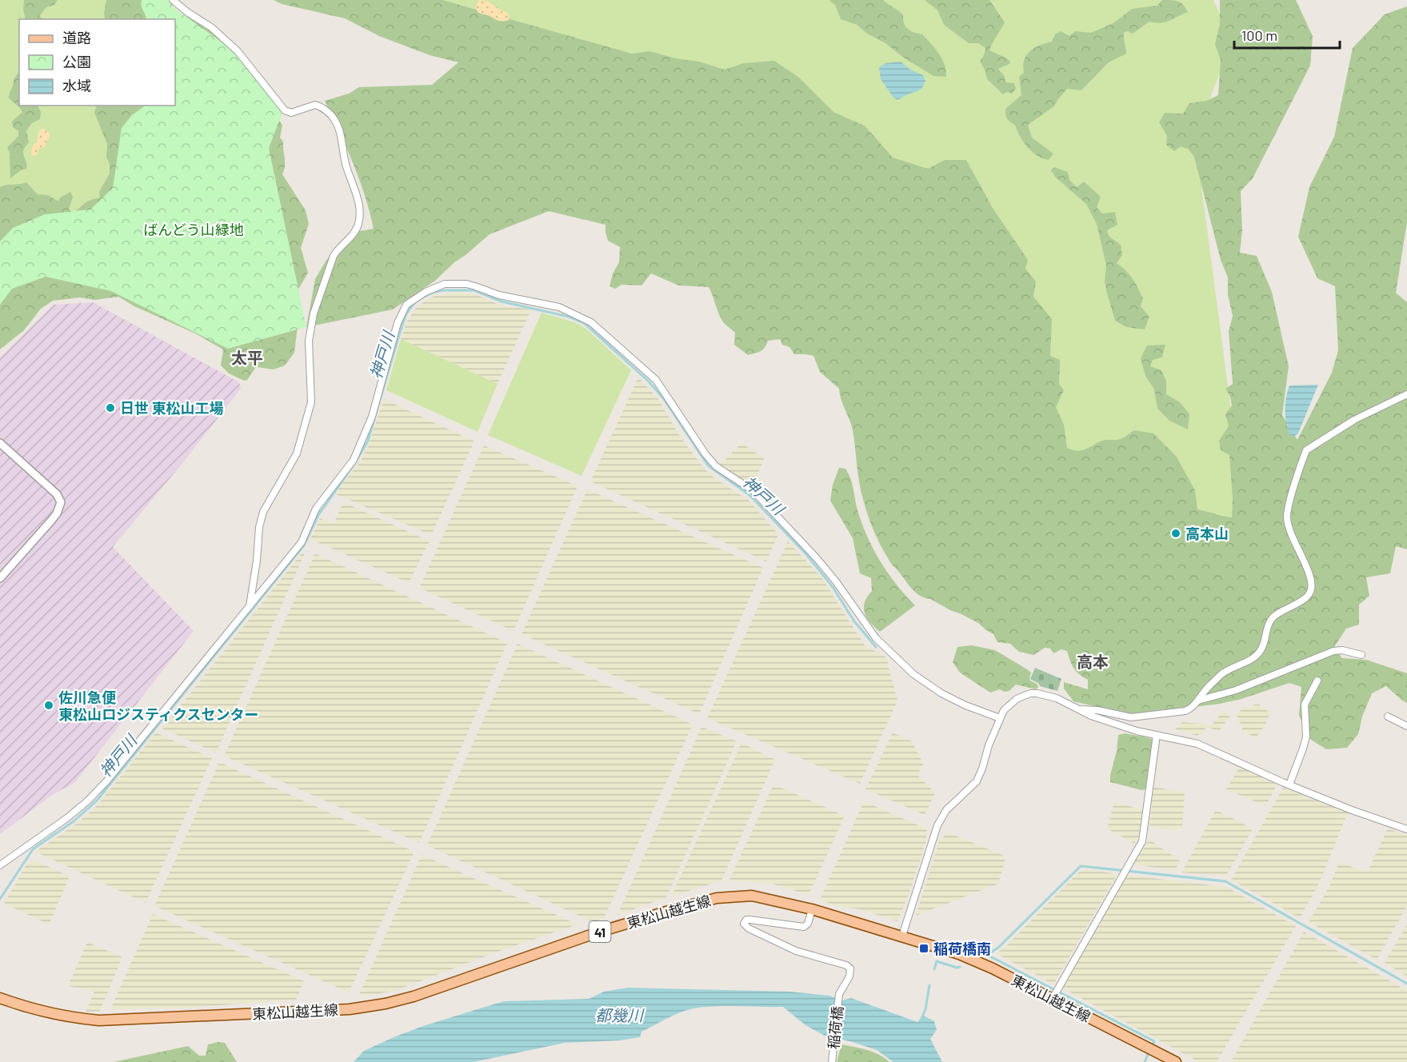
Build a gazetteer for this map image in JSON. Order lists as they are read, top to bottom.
{
  "streets": {
    "main road": ["東松山越生線", "41"],
    "street": ["稲荷橋"]
  },
  "crossings": [
    ["東松山越生線", "稲荷橋"]
  ],
  "districts": ["太平", "高本"],
  "water": ["神戸川", "都幾川"],
  "parks": ["ばんどう山緑地"],
  "places": {
    "other": ["日世 東松山工場", "高本山", "佐川急便 東松山ロジスティクスセンター"],
    "transit": ["稲荷橋南"]
  },
  "legend": ["道路", "公園", "水域"],
  "scale_bar": "100 m"
}
